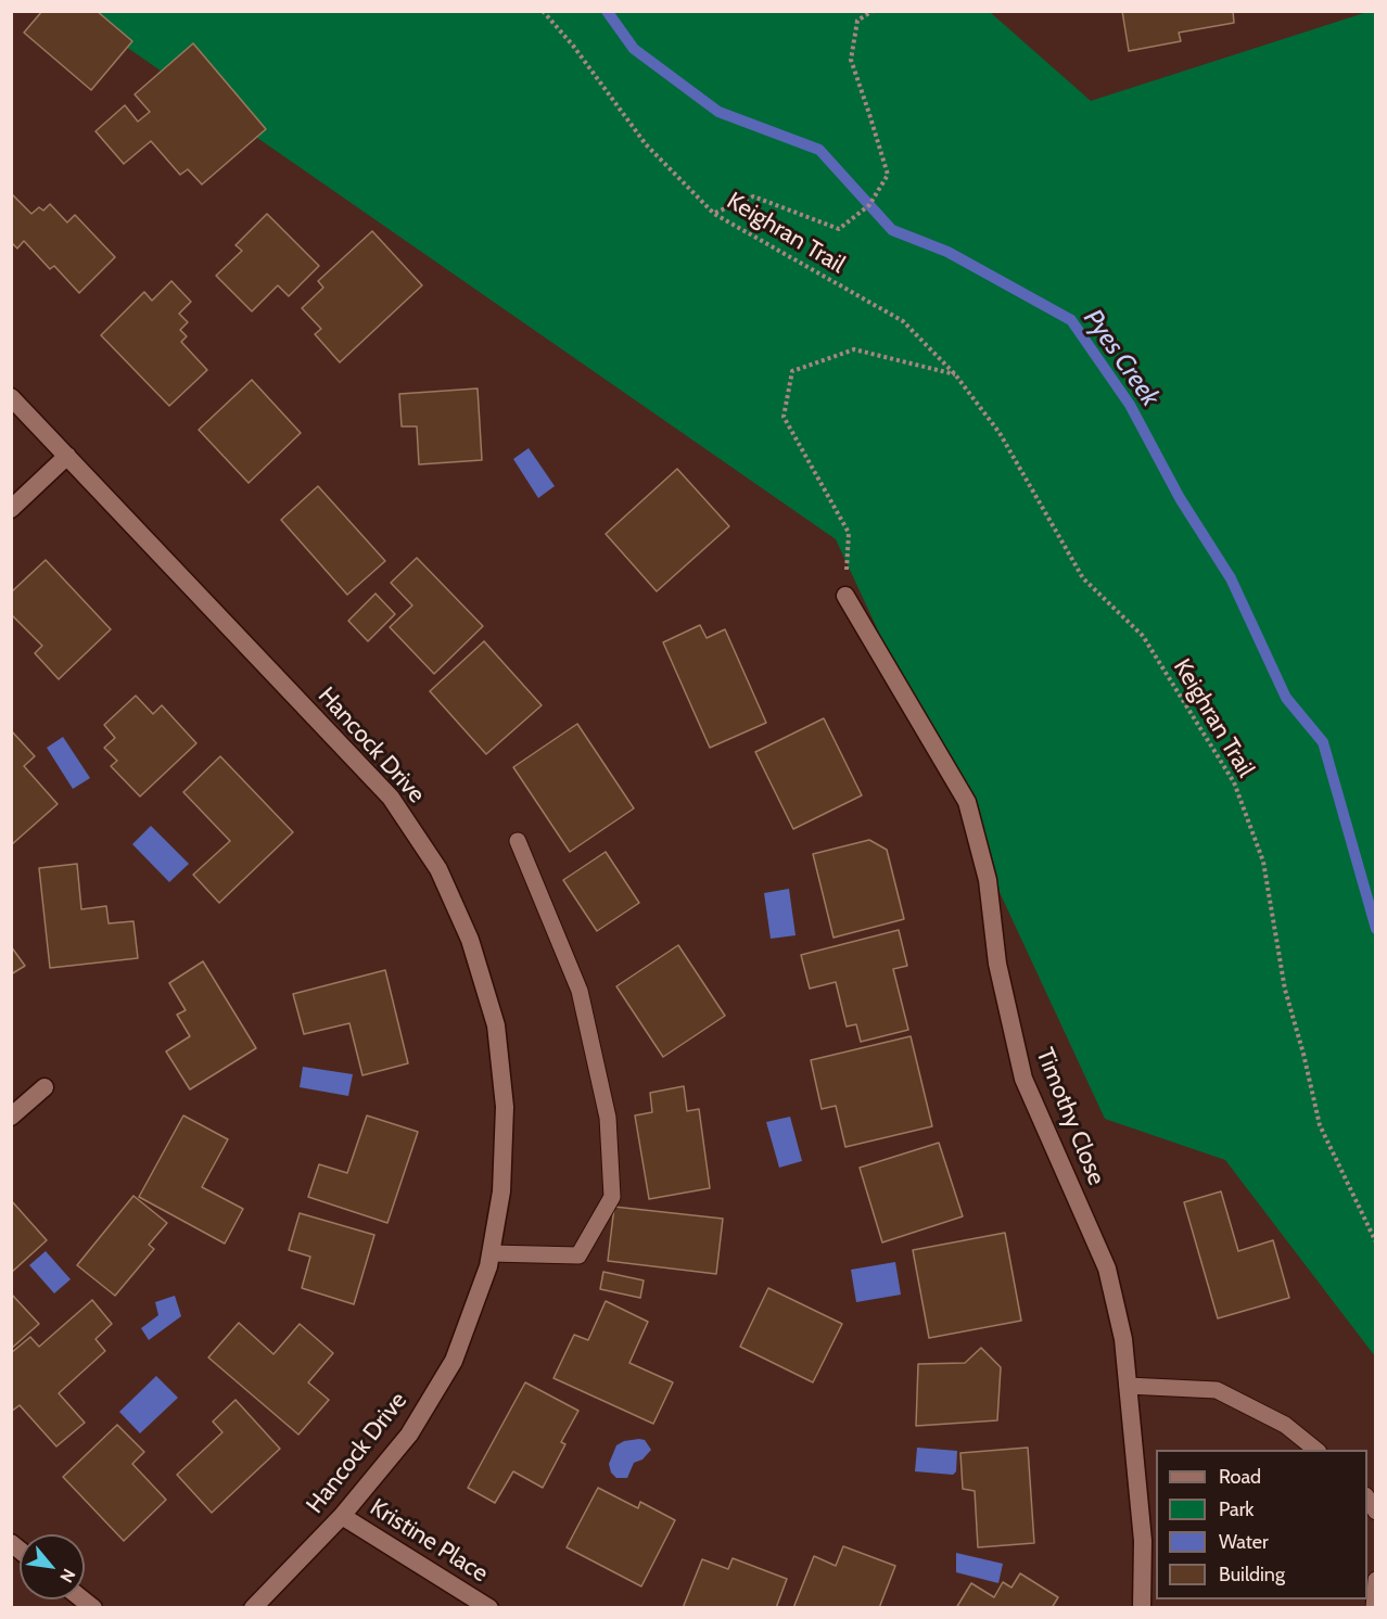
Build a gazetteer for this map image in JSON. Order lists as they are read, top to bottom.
{
  "streets": {
    "street": ["Hancock Drive", "Timothy Close", "Kristine Place"],
    "path": ["Keighran Trail"]
  },
  "crossings": [
    ["Hancock Drive", "Kristine Place"]
  ],
  "water": ["Pyes Creek"],
  "legend": [
    "Road",
    "Park",
    "Water",
    "Building"
  ],
  "north": "bottom right"
}
